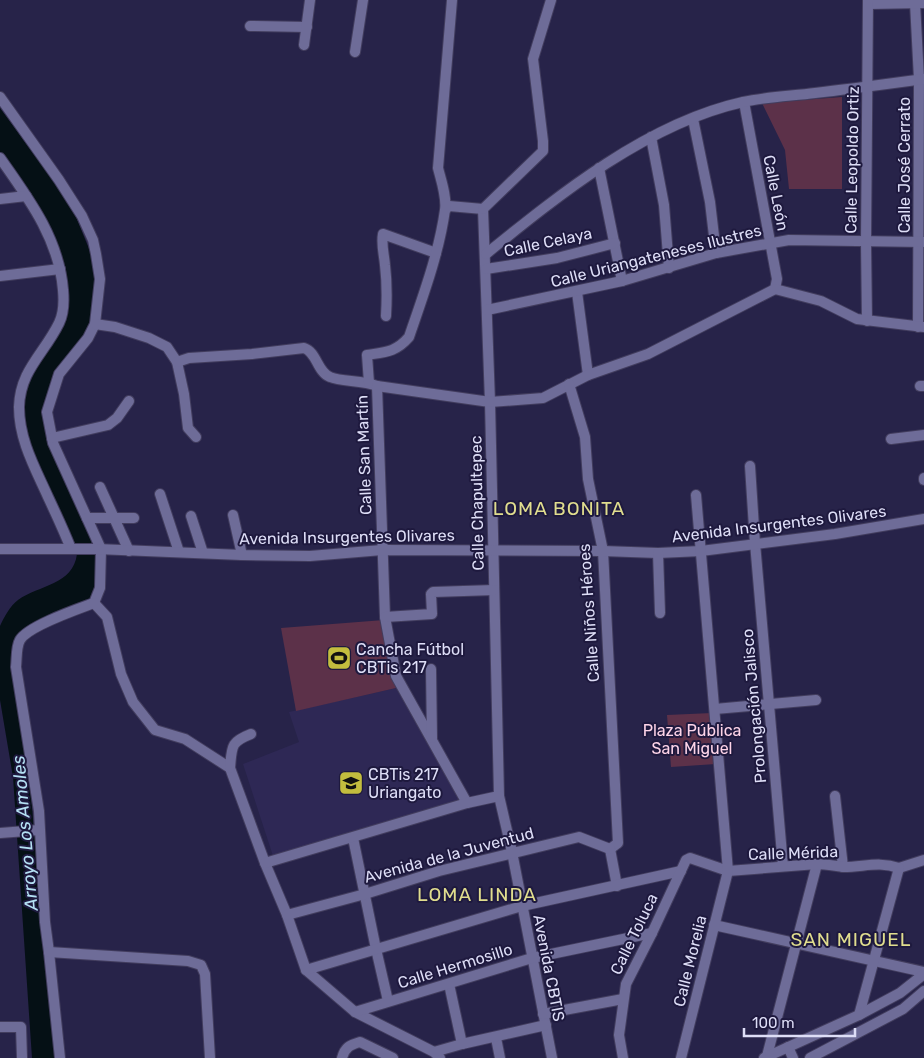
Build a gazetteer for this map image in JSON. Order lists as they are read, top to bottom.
{
  "streets": {
    "street": [
      "Calle Leopoldo Ortiz",
      "Calle José Cerrato",
      "Calle León",
      "Calle Celaya",
      "Calle Uriangateneses Ilustres",
      "Calle San Martín",
      "Calle Chapultepec",
      "Avenida Insurgentes Olivares",
      "Calle Niños Héroes",
      "Prolongación Jalisco",
      "Calle Mérida",
      "Avenida de la Juventud",
      "Calle Toluca",
      "Calle Morelia",
      "Calle Hermosillo",
      "Avenida CBTIS"
    ]
  },
  "crossings": [
    ["Calle Leopoldo Ortiz", "Calle Uriangateneses Ilustres"],
    ["Calle José Cerrato", "Calle Uriangateneses Ilustres"],
    ["Calle León", "Calle Uriangateneses Ilustres"],
    ["Calle Celaya", "Calle Chapultepec"],
    ["Calle Uriangateneses Ilustres", "Calle Chapultepec"],
    ["Calle San Martín", "Avenida Insurgentes Olivares"],
    ["Calle Chapultepec", "Avenida Insurgentes Olivares"],
    ["Calle Chapultepec", "Avenida CBTIS"],
    ["Avenida Insurgentes Olivares", "Calle Niños Héroes"],
    ["Avenida Insurgentes Olivares", "Prolongación Jalisco"],
    ["Avenida Insurgentes Olivares", "Calle Morelia"],
    ["Calle Niños Héroes", "Avenida de la Juventud"],
    ["Prolongación Jalisco", "Calle Mérida"],
    ["Calle Mérida", "Calle Toluca"],
    ["Calle Mérida", "Calle Morelia"],
    ["Avenida de la Juventud", "Avenida CBTIS"],
    ["Calle Toluca", "Calle Hermosillo"],
    ["Calle Hermosillo", "Avenida CBTIS"]
  ],
  "districts": ["LOMA BONITA", "LOMA LINDA", "SAN MIGUEL"],
  "water": ["Arroyo Los Amoles"],
  "parks": ["Plaza Pública San Miguel"],
  "places": {
    "sports": ["Cancha Fútbol CBTis 217"],
    "school or university": ["CBTis 217 Uriangato"]
  },
  "scale_bar": "100 m"
}
